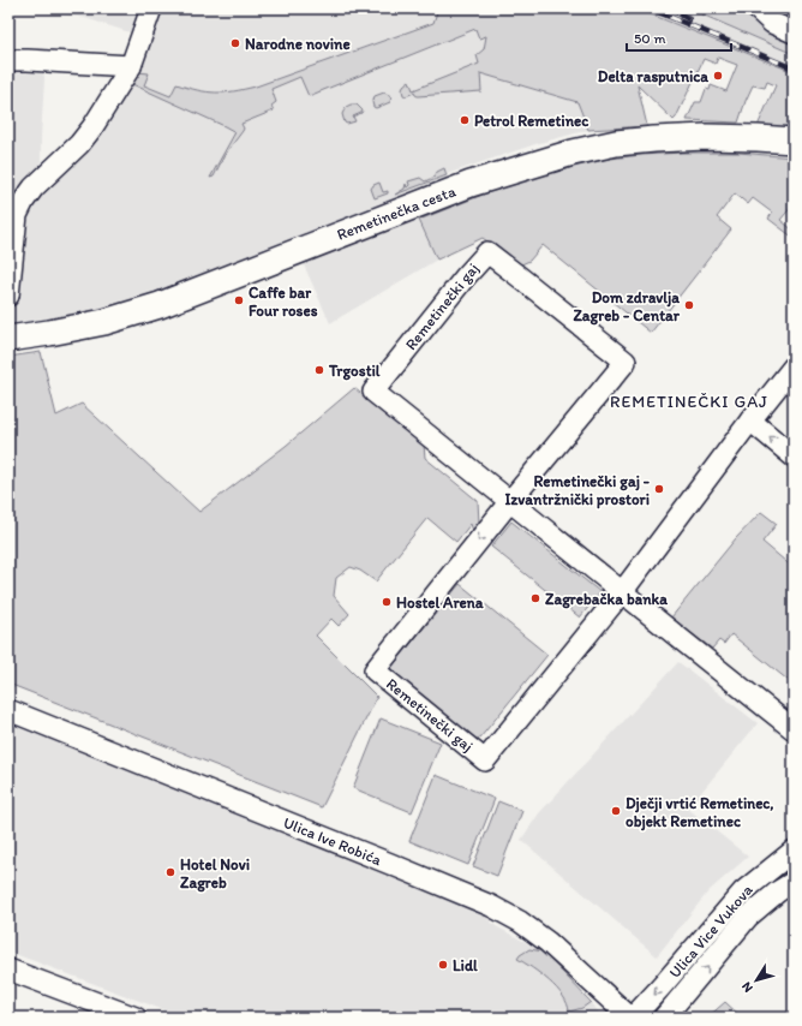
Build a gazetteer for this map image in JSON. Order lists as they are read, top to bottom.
{
  "streets": {
    "main road": ["Remetinečka cesta"],
    "street": ["Remetinečki gaj", "Ulica Ive Robića", "Ulica Vice Vukova"]
  },
  "crossings": [
    ["Ulica Ive Robića", "Ulica Vice Vukova"]
  ],
  "districts": ["REMETINEČKI GAJ"],
  "places": [
    "Narodne novine",
    "Delta rasputnica",
    "Petrol Remetinec",
    "Caffe bar Four roses",
    "Dom zdravlja Zagreb - Centar",
    "Trgostil",
    "Remetinečki gaj - Izvantržnički prostori",
    "Zagrebačka banka",
    "Hostel Arena",
    "Dječji vrtić Remetinec, objekt Remetinec",
    "Hotel Novi Zagreb",
    "Lidl"
  ],
  "scale_bar": "50 m",
  "north": "bottom left"
}
